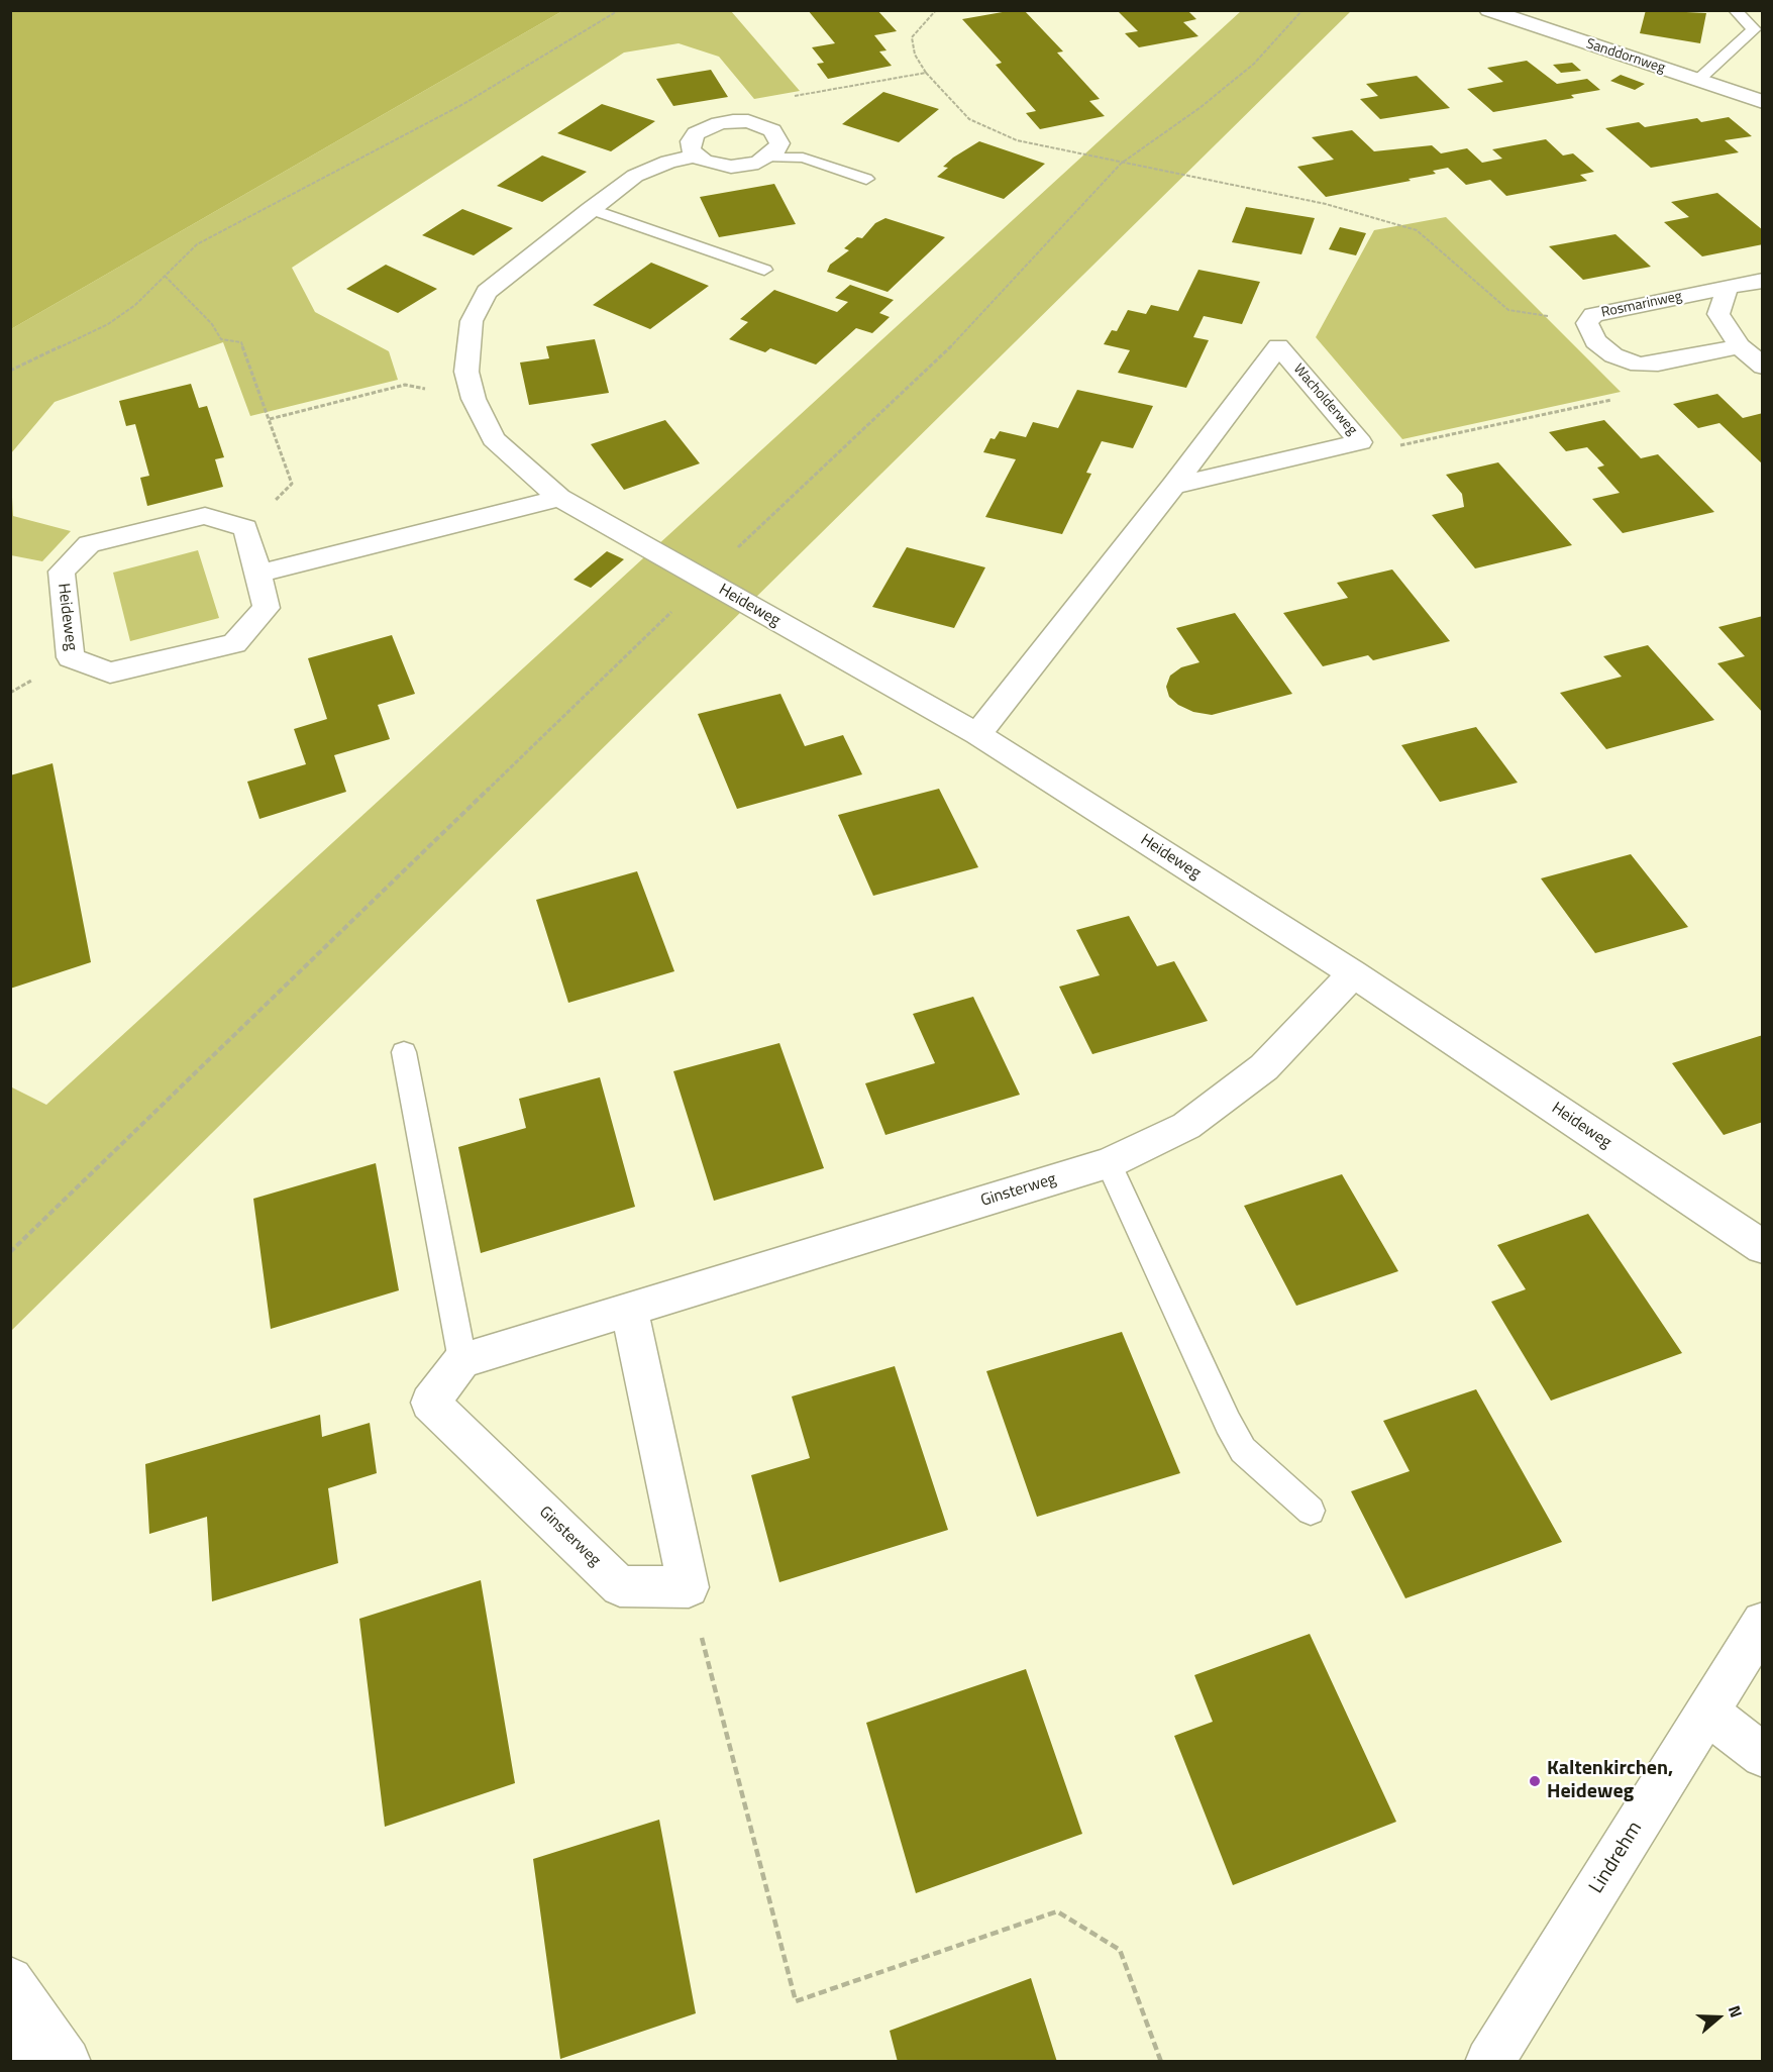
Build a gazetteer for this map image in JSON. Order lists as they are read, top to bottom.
{
  "streets": {
    "street": [
      "Sanddornweg",
      "Rosmarinweg",
      "Wacholderweg",
      "Heideweg",
      "Ginsterweg",
      "Lindrehm"
    ]
  },
  "crossings": [
    ["Wacholderweg", "Heideweg"],
    ["Heideweg", "Ginsterweg"]
  ],
  "places": ["Kaltenkirchen, Heideweg"],
  "north": "right"
}
